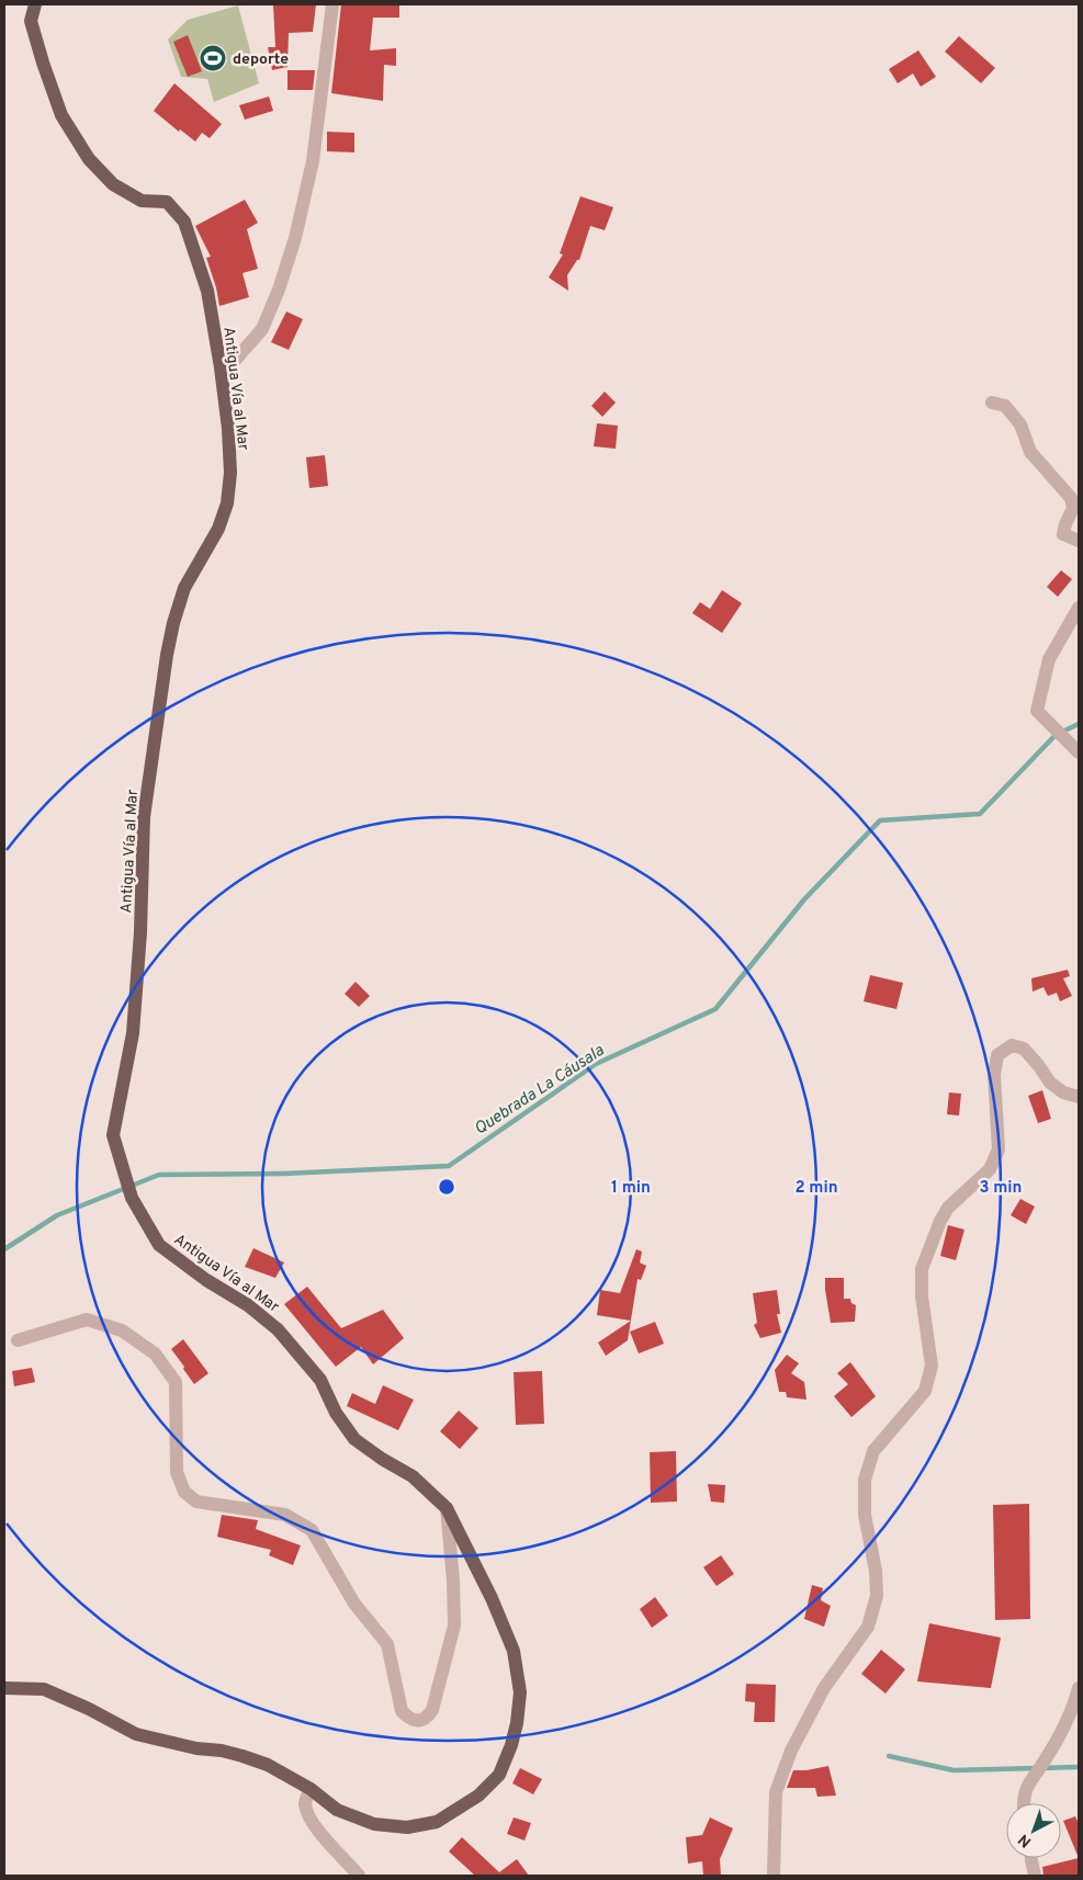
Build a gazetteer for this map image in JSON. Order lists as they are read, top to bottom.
{
  "streets": {
    "main road": ["Antigua Vía al Mar"]
  },
  "water": ["Quebrada La Cáusala"],
  "places": {
    "sports": ["deporte"]
  },
  "north": "bottom left",
  "rings": ["1 min", "2 min", "3 min"]
}
